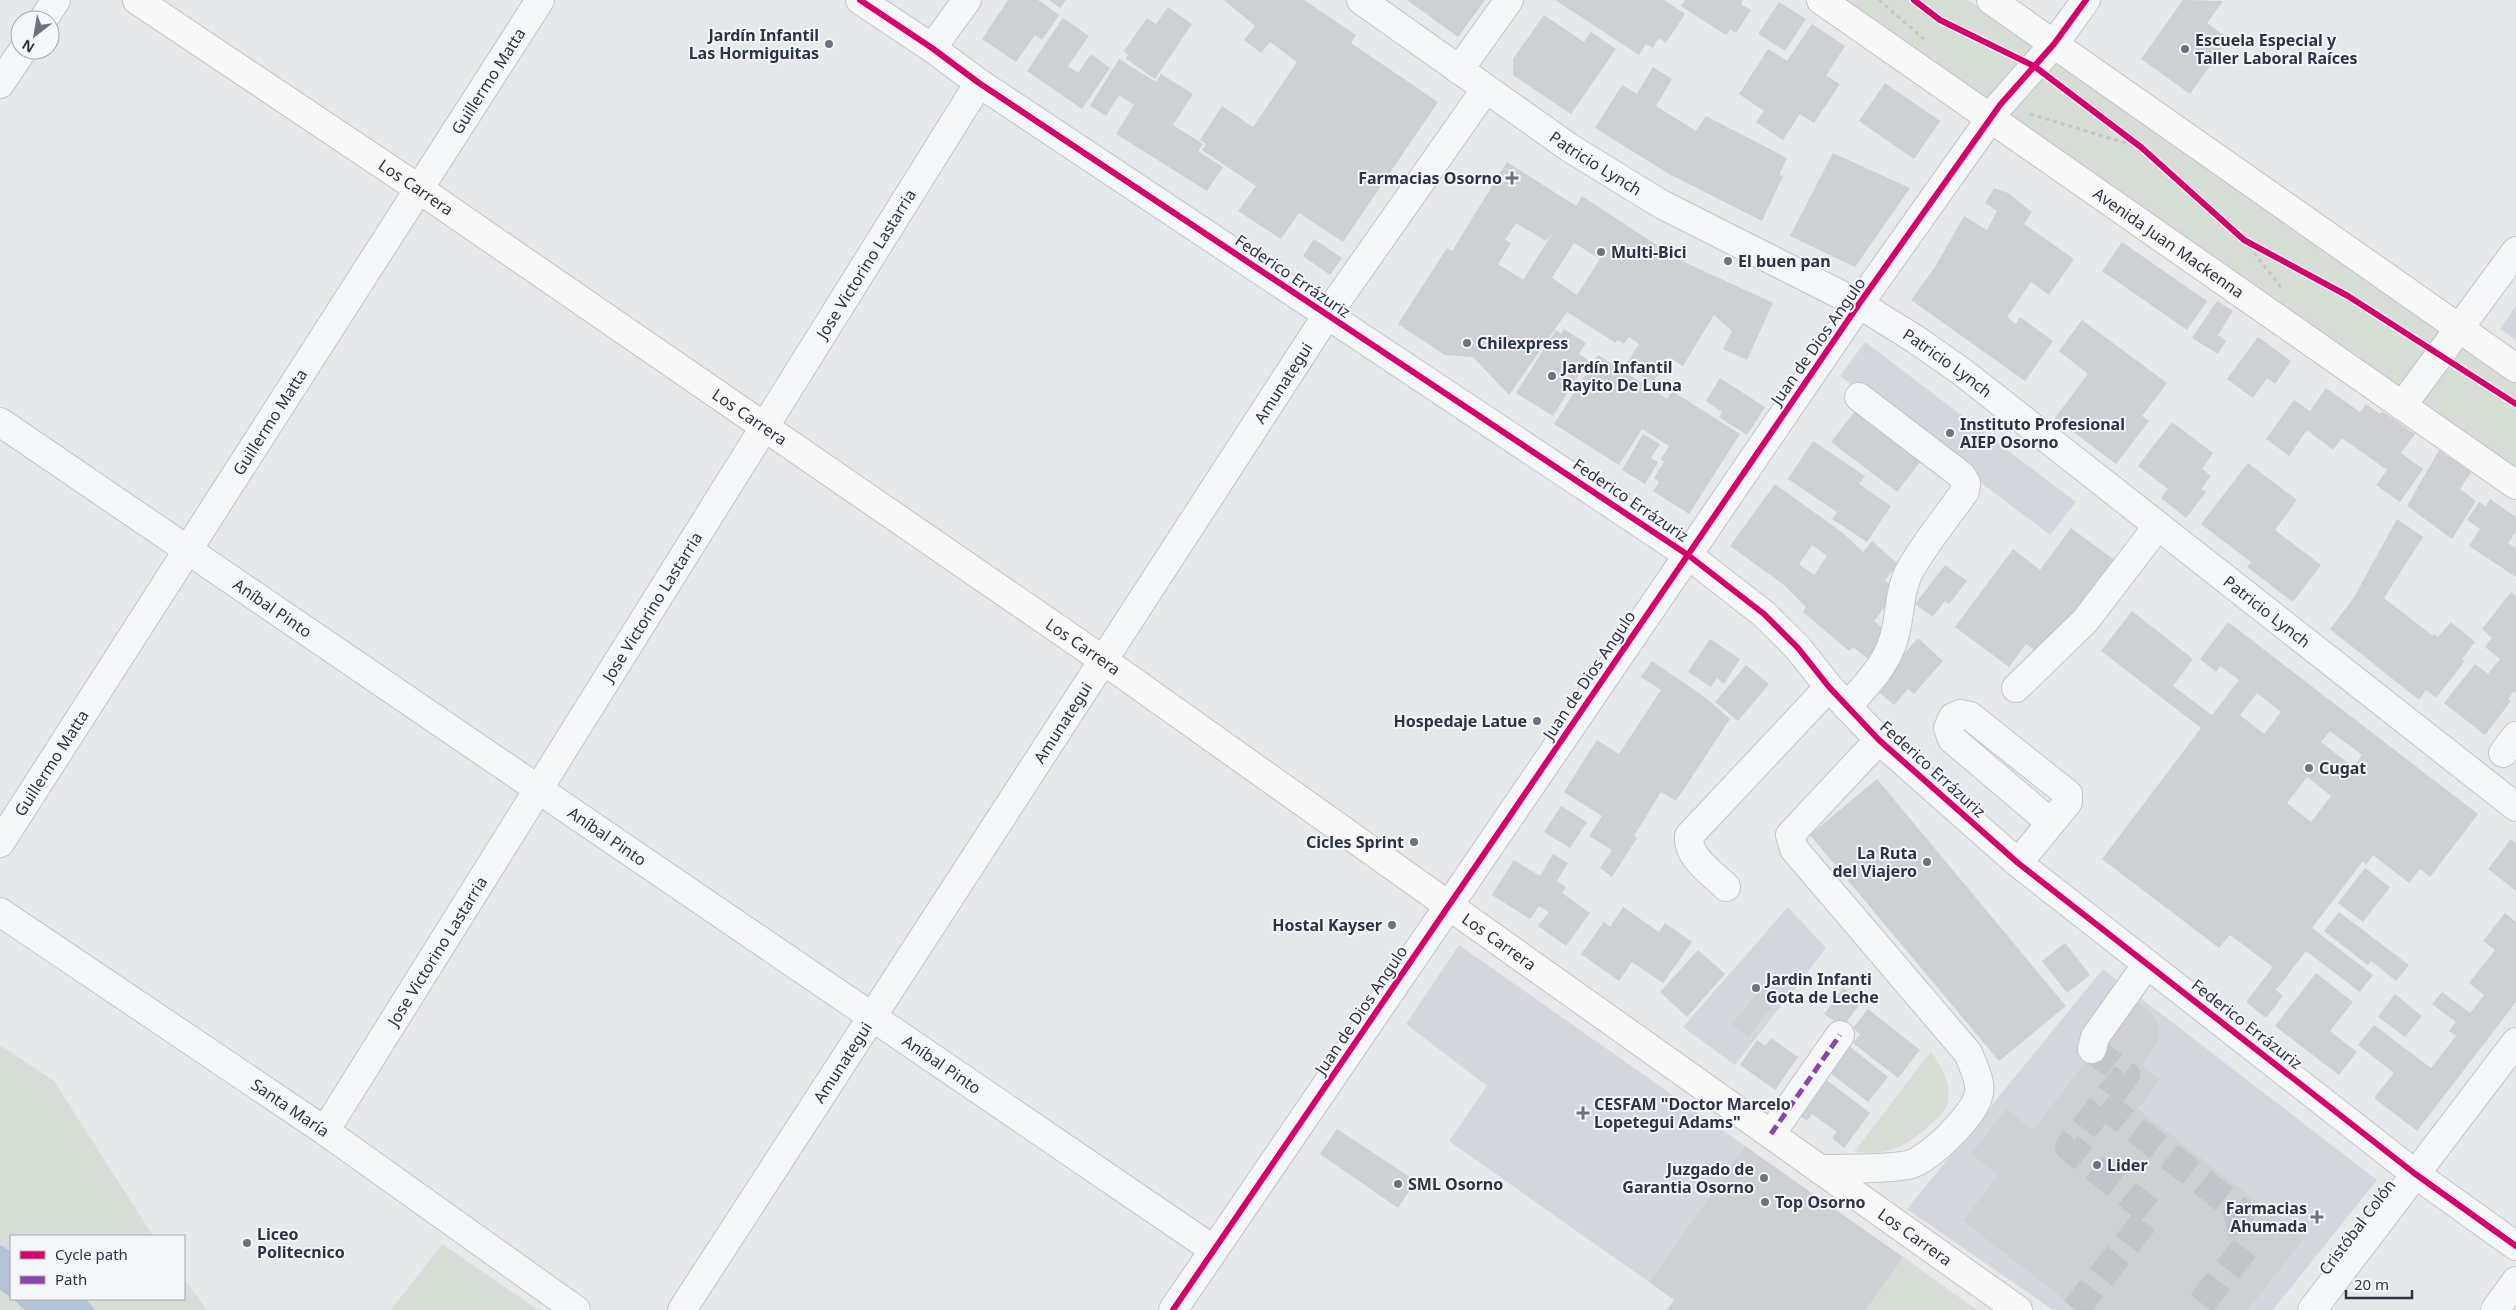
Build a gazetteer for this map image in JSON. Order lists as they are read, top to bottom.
{
  "streets": {
    "main road": ["Los Carrera", "Avenida Juan Mackenna"],
    "street": [
      "Guillermo Matta",
      "Patricio Lynch",
      "Jose Victorino Lastarria",
      "Federico Errázuriz",
      "Juan de Dios Angulo",
      "Amunategui",
      "Aníbal Pinto",
      "Santa María",
      "Cristóbal Colón"
    ]
  },
  "crossings": [
    ["Guillermo Matta", "Los Carrera"],
    ["Guillermo Matta", "Aníbal Pinto"],
    ["Patricio Lynch", "Juan de Dios Angulo"],
    ["Patricio Lynch", "Amunategui"],
    ["Los Carrera", "Jose Victorino Lastarria"],
    ["Los Carrera", "Juan de Dios Angulo"],
    ["Los Carrera", "Amunategui"],
    ["Avenida Juan Mackenna", "Juan de Dios Angulo"],
    ["Jose Victorino Lastarria", "Federico Errázuriz"],
    ["Jose Victorino Lastarria", "Aníbal Pinto"],
    ["Jose Victorino Lastarria", "Santa María"],
    ["Federico Errázuriz", "Juan de Dios Angulo"],
    ["Federico Errázuriz", "Amunategui"],
    ["Federico Errázuriz", "Cristóbal Colón"],
    ["Juan de Dios Angulo", "Aníbal Pinto"],
    ["Amunategui", "Aníbal Pinto"]
  ],
  "places": {
    "other": [
      "Jardín Infantil Las Hormiguitas",
      "Escuela Especial y Taller Laboral Raíces",
      "Multi-Bici",
      "El buen pan",
      "Chilexpress",
      "Jardín Infantil Rayito De Luna",
      "Instituto Profesional AIEP Osorno",
      "Hospedaje Latue",
      "Cugat",
      "Cicles Sprint",
      "La Ruta del Viajero",
      "Hostal Kayser",
      "Jardin Infanti Gota de Leche",
      "Lider",
      "Juzgado de Garantia Osorno",
      "SML Osorno",
      "Top Osorno",
      "Liceo Politecnico"
    ],
    "health": ["Farmacias Osorno", "CESFAM \"Doctor Marcelo Lopetegui Adams\"", "Farmacias Ahumada"]
  },
  "legend": ["Cycle path", "Path"],
  "scale_bar": "20 m",
  "north": "bottom left"
}
